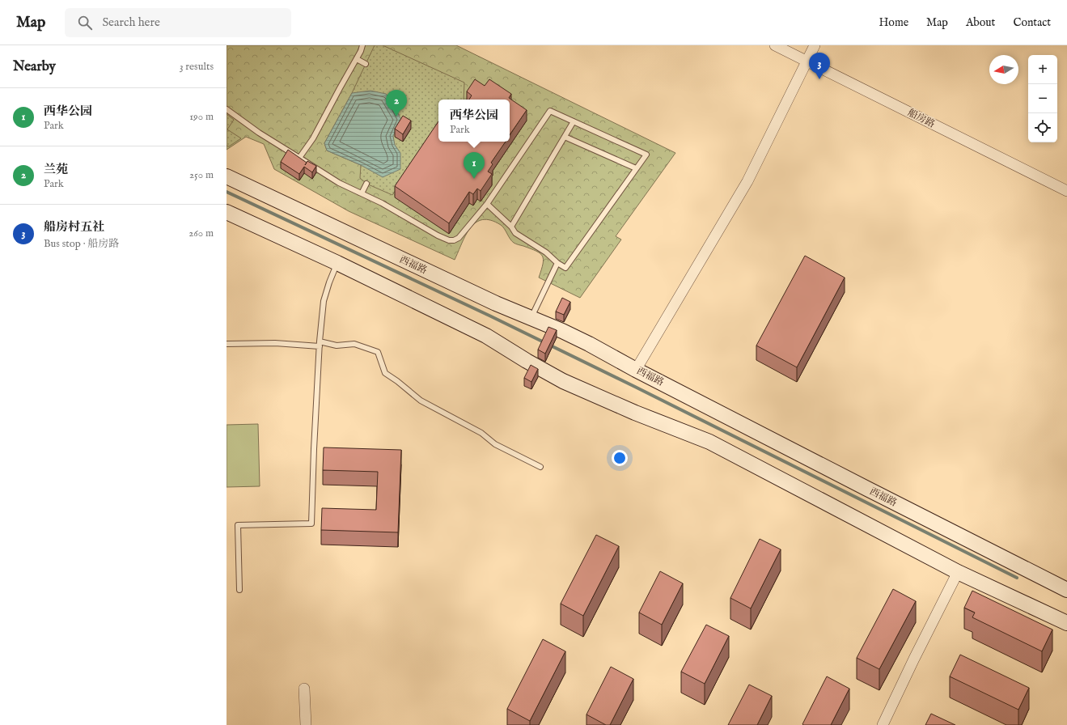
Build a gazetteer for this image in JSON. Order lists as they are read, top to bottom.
{
  "streets": {
    "main road": ["西福路"],
    "street": ["船房路"]
  },
  "north": "left",
  "page": {
    "header": "Map",
    "search": "Search here",
    "nav": [
      "Home",
      "Map",
      "About",
      "Contact"
    ],
    "heading": ["Nearby", "3 results"],
    "pins": ["3", "2", "1"],
    "map_buttons": ["+", "−"],
    "list": [
      {
        "mark": "1",
        "name": "西华公园",
        "note": "Park",
        "value": "190 m"
      },
      {
        "mark": "2",
        "name": "兰苑",
        "note": "Park",
        "value": "250 m"
      },
      {
        "mark": "3",
        "name": "船房村五社",
        "note": "Bus stop · 船房路",
        "value": "260 m"
      }
    ],
    "popup": ["西华公园", "Park"]
  }
}
